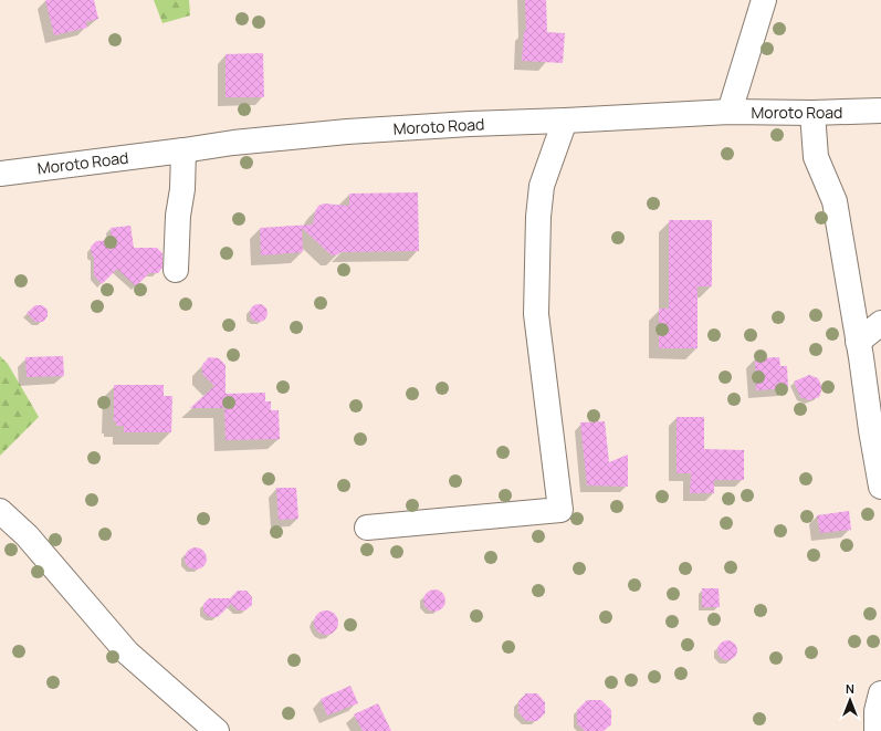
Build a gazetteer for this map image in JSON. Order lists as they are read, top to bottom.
{
  "streets": {
    "street": ["Moroto Road"]
  },
  "north": "top"
}
